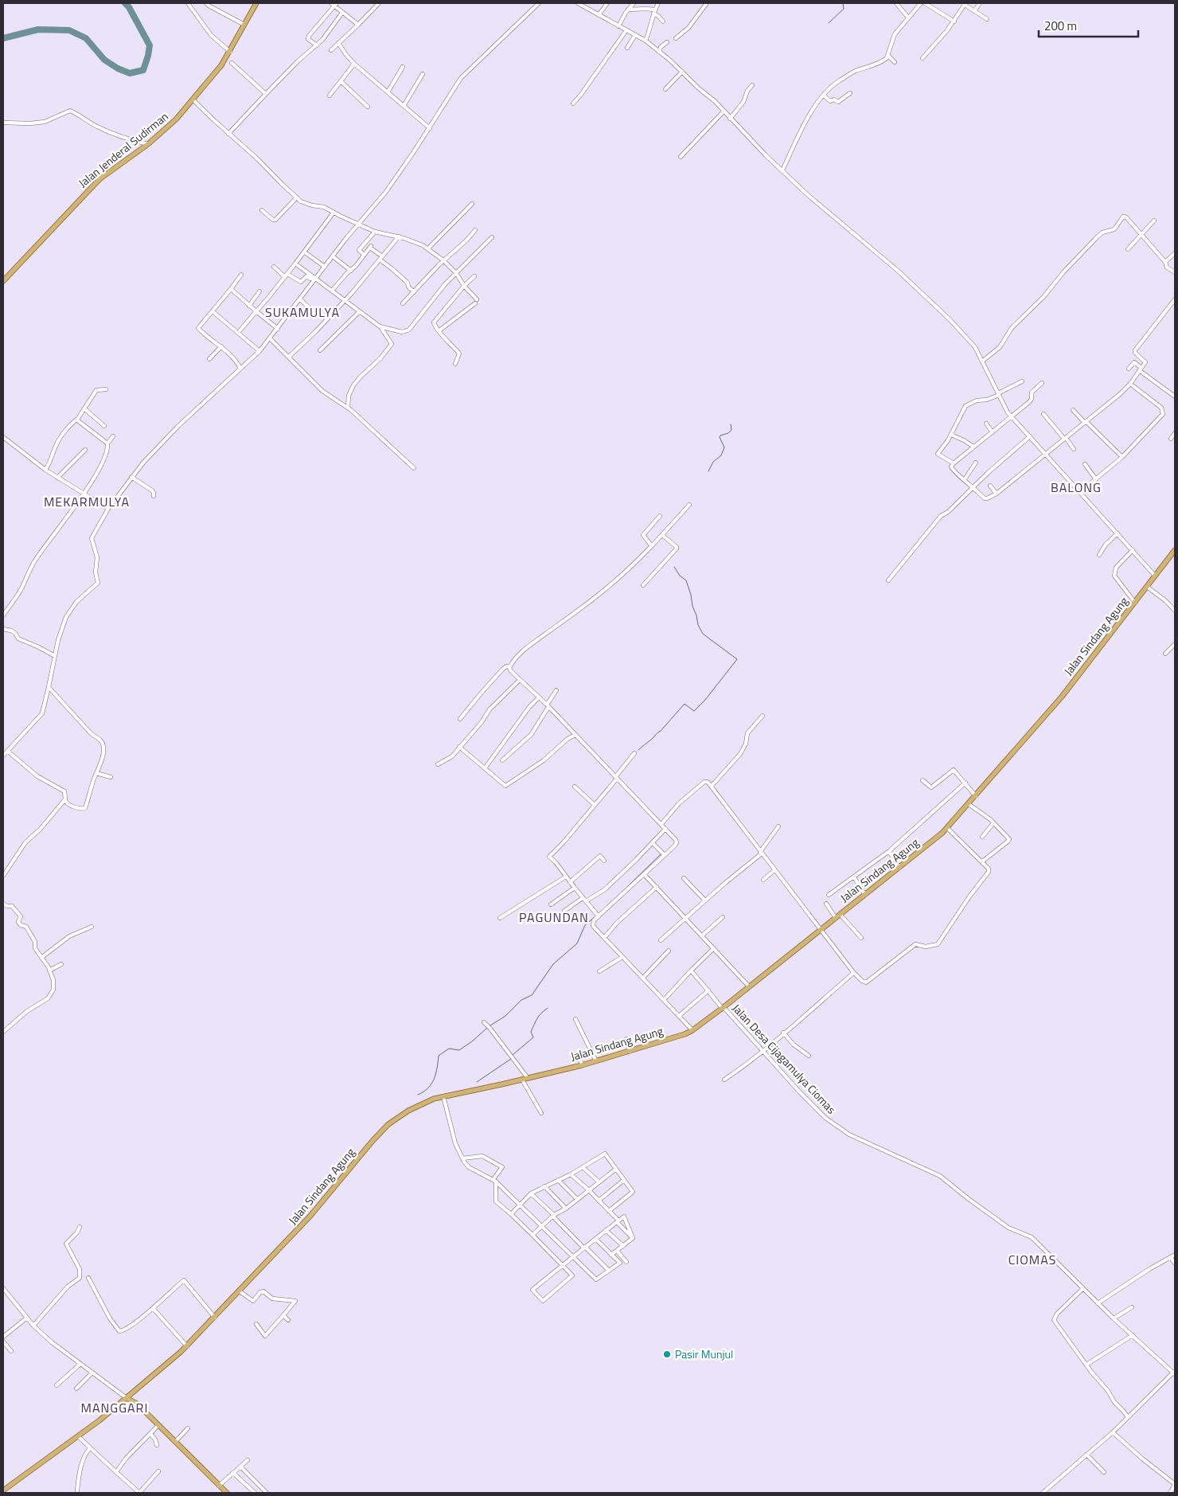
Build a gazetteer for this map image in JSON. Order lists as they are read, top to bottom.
{
  "streets": {
    "main road": ["Jalan Jenderal Sudirman", "Jalan Sindang Agung"],
    "street": ["Jalan Desa Cijagamulya Ciomas"]
  },
  "crossings": [
    ["Jalan Sindang Agung", "Jalan Desa Cijagamulya Ciomas"]
  ],
  "districts": [
    "SUKAMULYA",
    "BALONG",
    "MEKARMULYA",
    "PAGUNDAN",
    "CIOMAS",
    "MANGGARI"
  ],
  "places": ["Pasir Munjul"],
  "scale_bar": "200 m"
}
